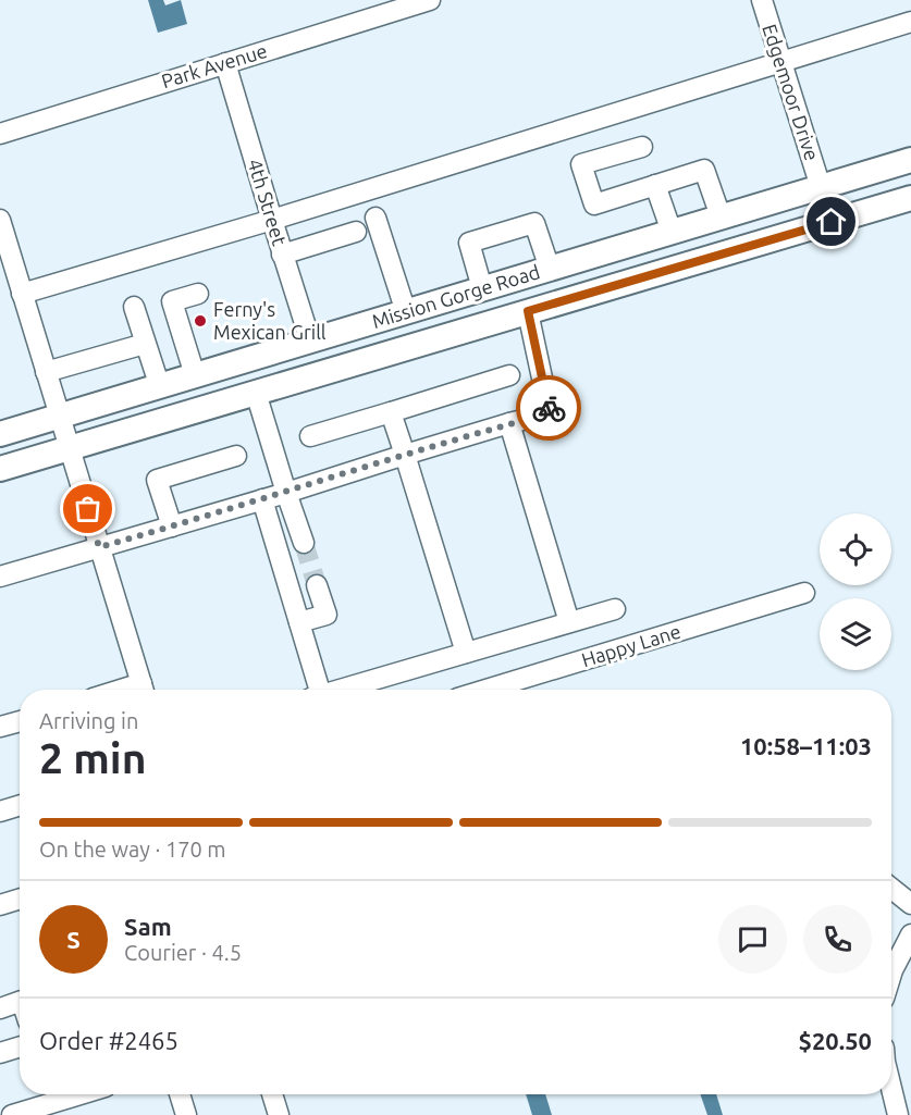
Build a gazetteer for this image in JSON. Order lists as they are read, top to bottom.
{
  "streets": {
    "main road": ["Mission Gorge Road"],
    "street": [
      "Park Avenue",
      "Edgemoor Drive",
      "4th Street",
      "Happy Lane"
    ]
  },
  "crossings": [
    ["Park Avenue", "4th Street"],
    ["Edgemoor Drive", "Mission Gorge Road"],
    ["4th Street", "Mission Gorge Road"]
  ],
  "places": ["Ferny's Mexican Grill"],
  "page": {
    "heading": ["2 min", "Arriving in", "10:58–11:03"],
    "panel": [
      "Sam",
      "Courier · 4.5",
      "Order #2465",
      "$20.50"
    ],
    "bar": "On the way · 170 m",
    "round": "S"
  }
}
